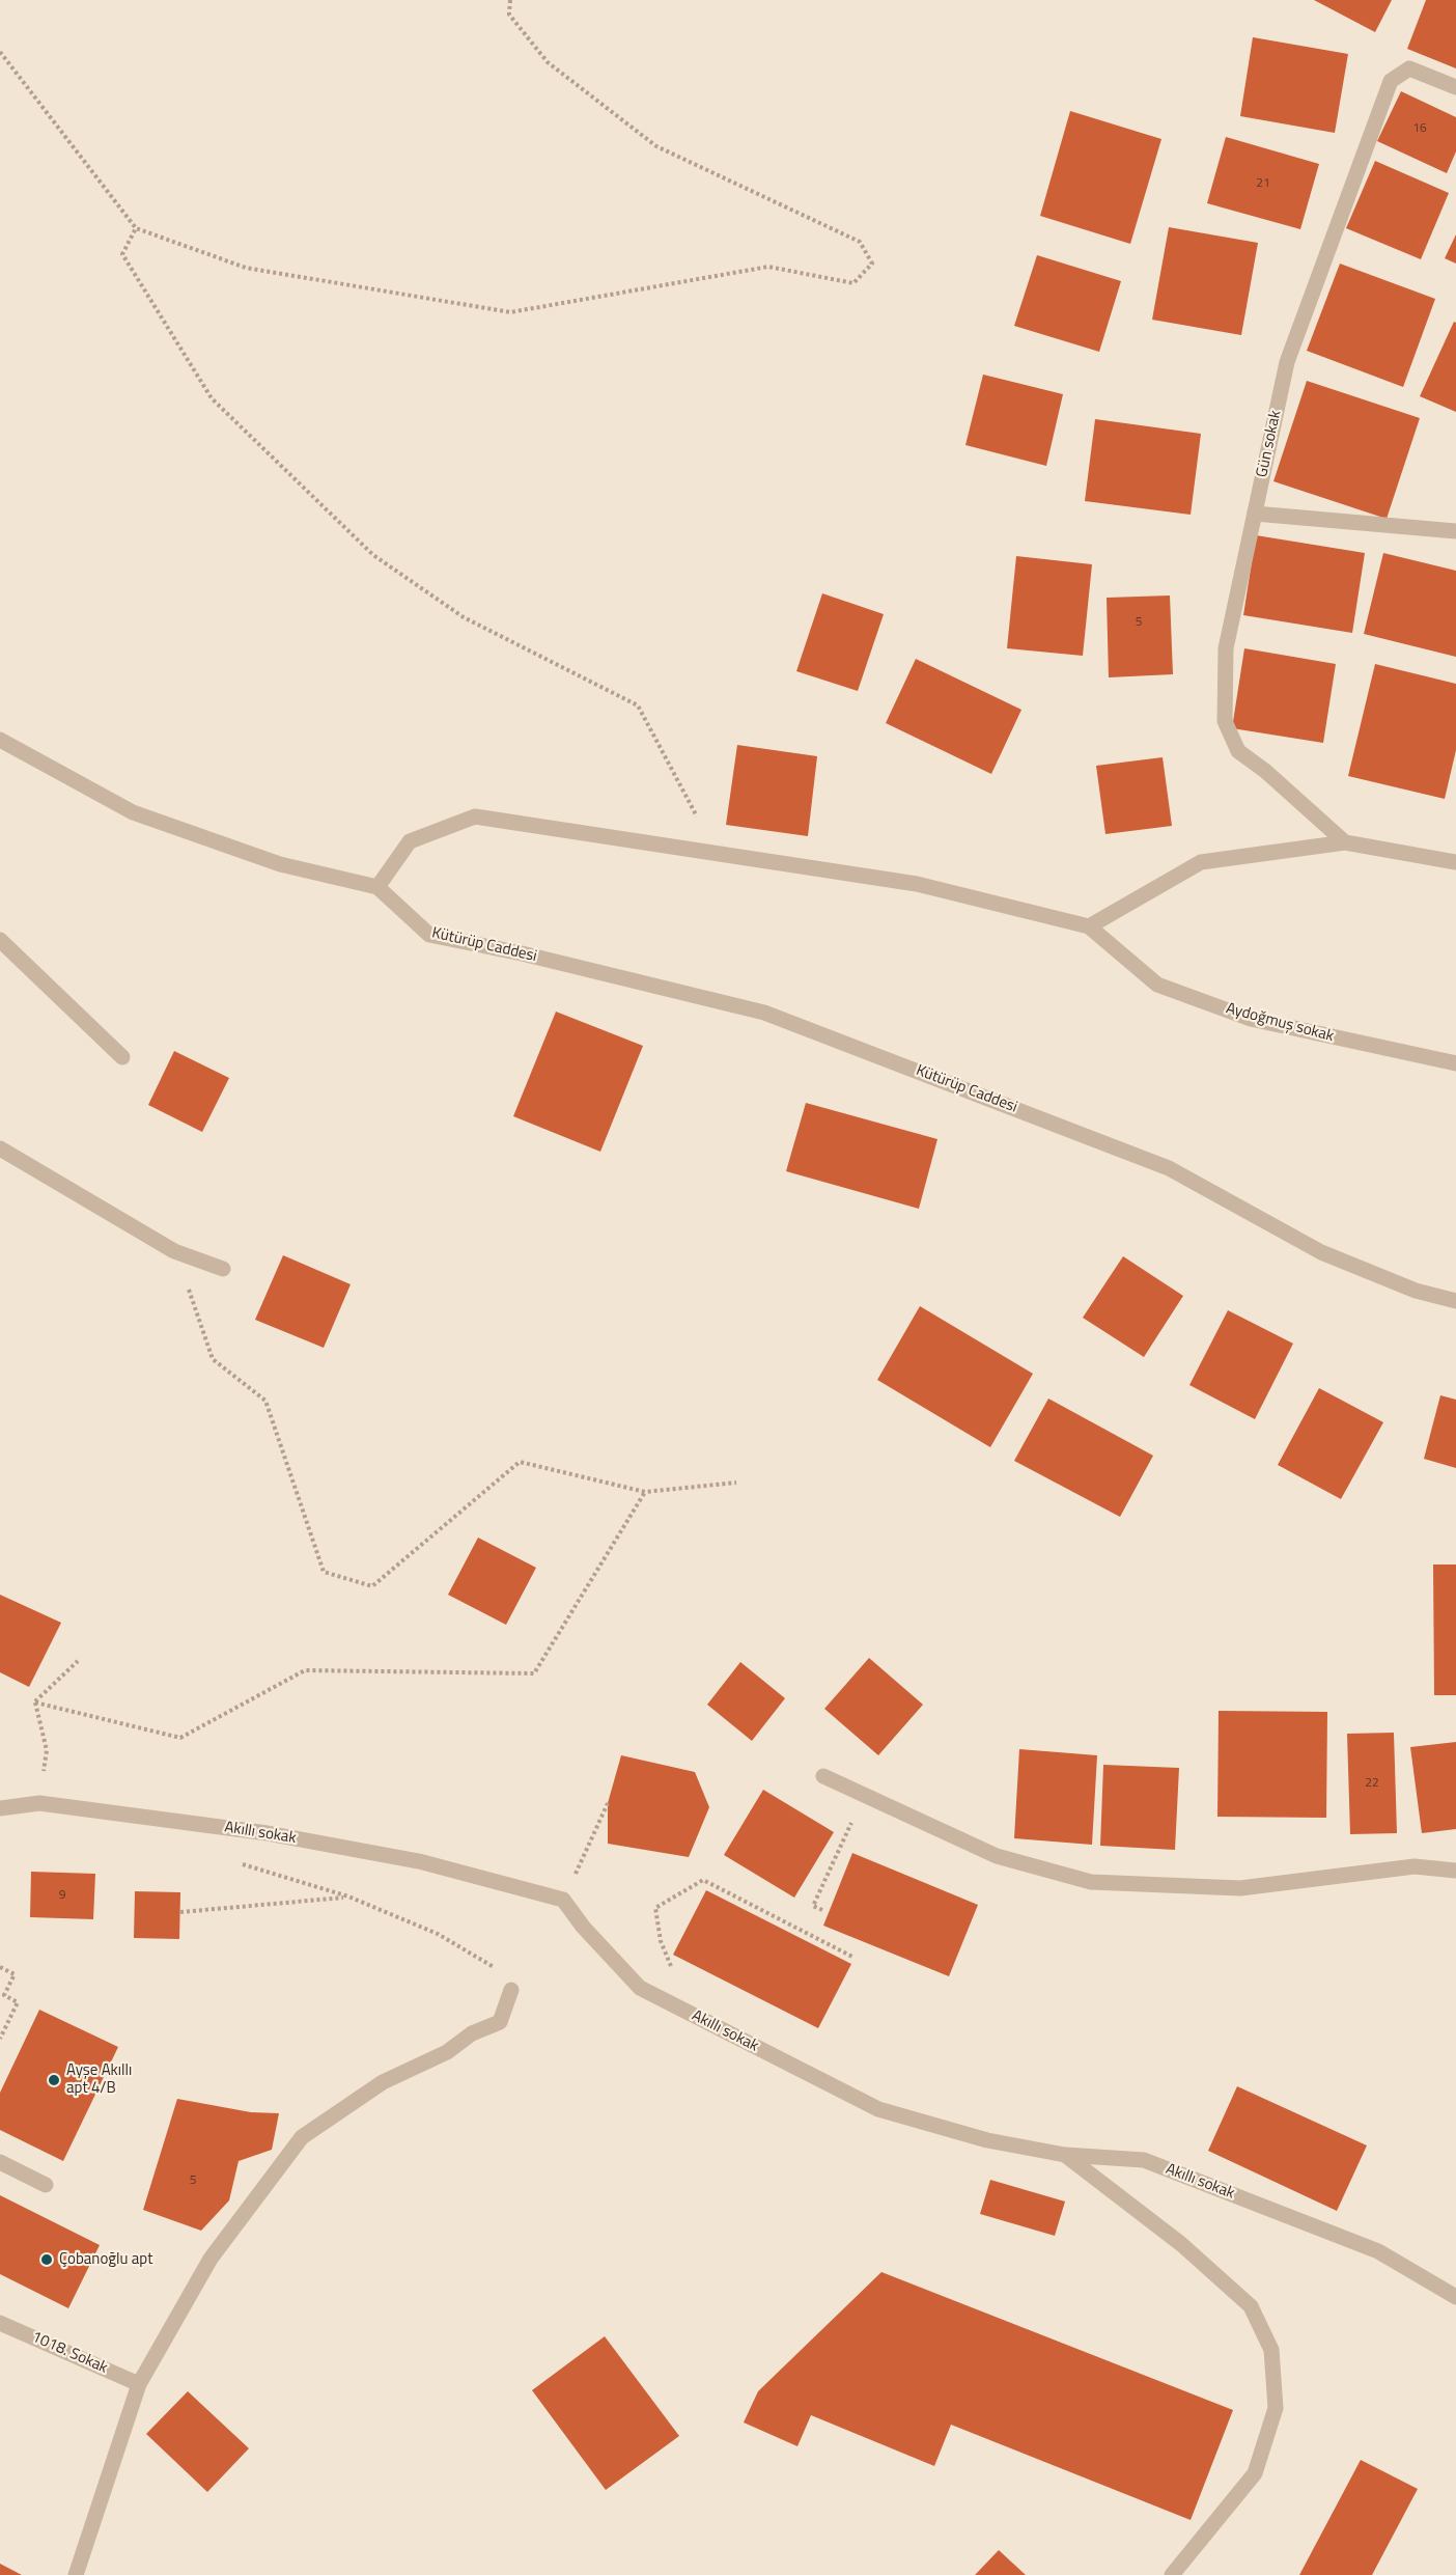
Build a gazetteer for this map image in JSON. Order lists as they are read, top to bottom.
{
  "streets": {
    "street": [
      "Gün sokak",
      "Kütürüp Caddesi",
      "Aydoğmuş sokak",
      "Akıllı sokak",
      "1018. Sokak"
    ]
  },
  "places": ["Ayşe Akıllı apt 4/B", "Çobanoğlu apt"],
  "house_numbers": [
    "16",
    "21",
    "5",
    "22",
    "9",
    "5"
  ]
}
